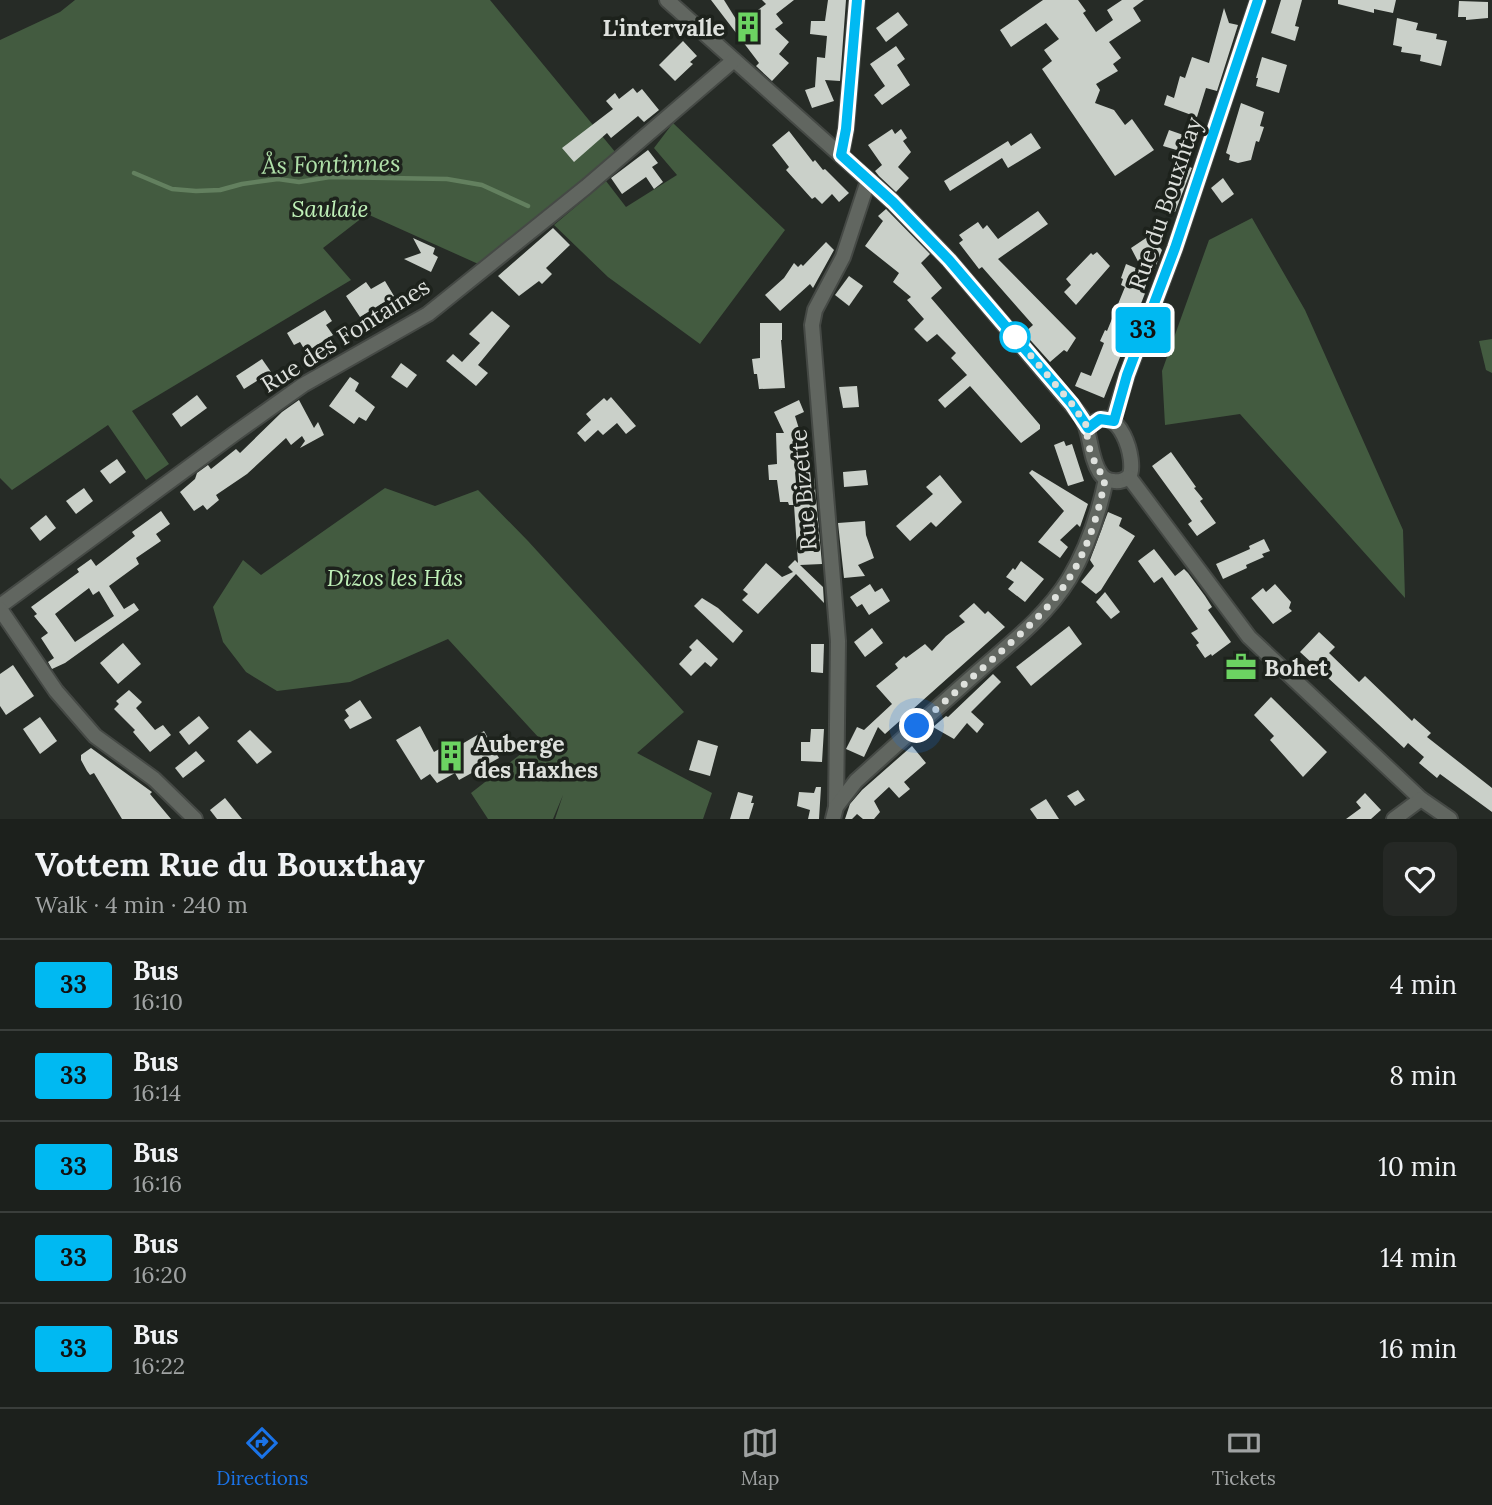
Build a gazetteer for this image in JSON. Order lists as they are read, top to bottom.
{
  "streets": {
    "street": ["Rue du Bouxhtay", "Rue des Fontaines", "Rue Bizette"]
  },
  "water": ["Ås Fontinnes"],
  "parks": ["Saulaie", "Dizos les Hås"],
  "places": {
    "building": ["L'intervalle", "Auberge des Haxhes"],
    "office": ["Bohet"]
  },
  "lines": ["bus line 33"],
  "page": {
    "on_map": "33",
    "heading": ["Vottem Rue du Bouxthay", "Walk · 4 min · 240 m"],
    "list": [
      {
        "mark": "33",
        "name": "Bus",
        "note": "16:10",
        "value": "4 min"
      },
      {
        "mark": "33",
        "name": "Bus",
        "note": "16:14",
        "value": "8 min"
      },
      {
        "mark": "33",
        "name": "Bus",
        "note": "16:16",
        "value": "10 min"
      },
      {
        "mark": "33",
        "name": "Bus",
        "note": "16:20",
        "value": "14 min"
      },
      {
        "mark": "33",
        "name": "Bus",
        "note": "16:22",
        "value": "16 min"
      }
    ],
    "tabs": ["Directions", "Map", "Tickets"]
  }
}
